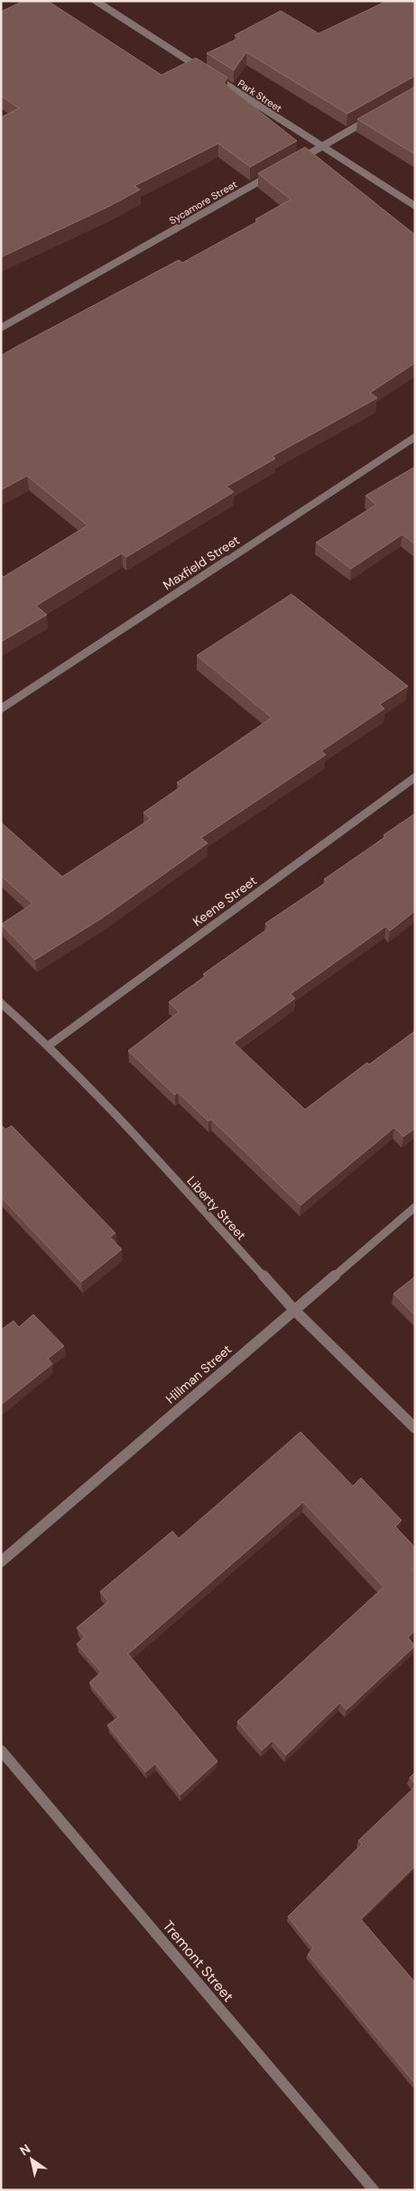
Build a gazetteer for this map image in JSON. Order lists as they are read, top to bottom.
{
  "streets": {
    "street": [
      "Park Street",
      "Sycamore Street",
      "Maxfield Street",
      "Keene Street",
      "Liberty Street",
      "Hillman Street",
      "Tremont Street"
    ]
  },
  "crossings": [
    ["Keene Street", "Liberty Street"],
    ["Liberty Street", "Hillman Street"]
  ],
  "north": "top left"
}
